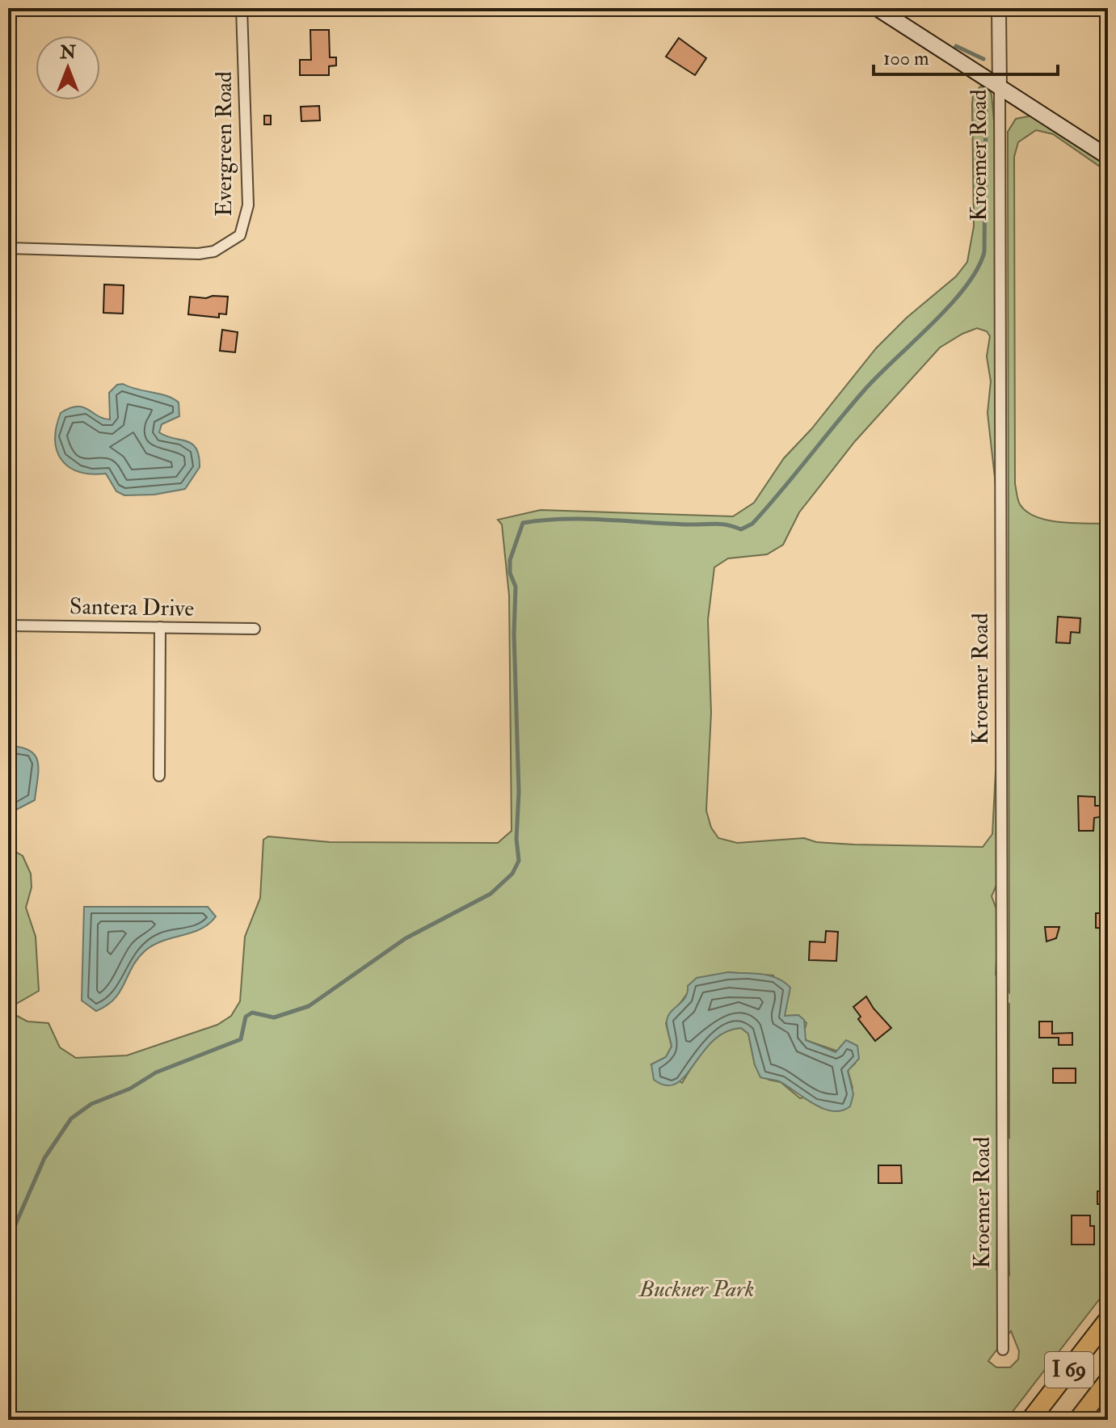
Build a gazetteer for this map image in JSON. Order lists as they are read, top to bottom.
{
  "streets": {
    "highway": ["I 69"],
    "street": ["Evergreen Road", "Kroemer Road", "Santera Drive"]
  },
  "parks": ["Buckner Park"],
  "scale_bar": "100 m",
  "north": "top"
}
